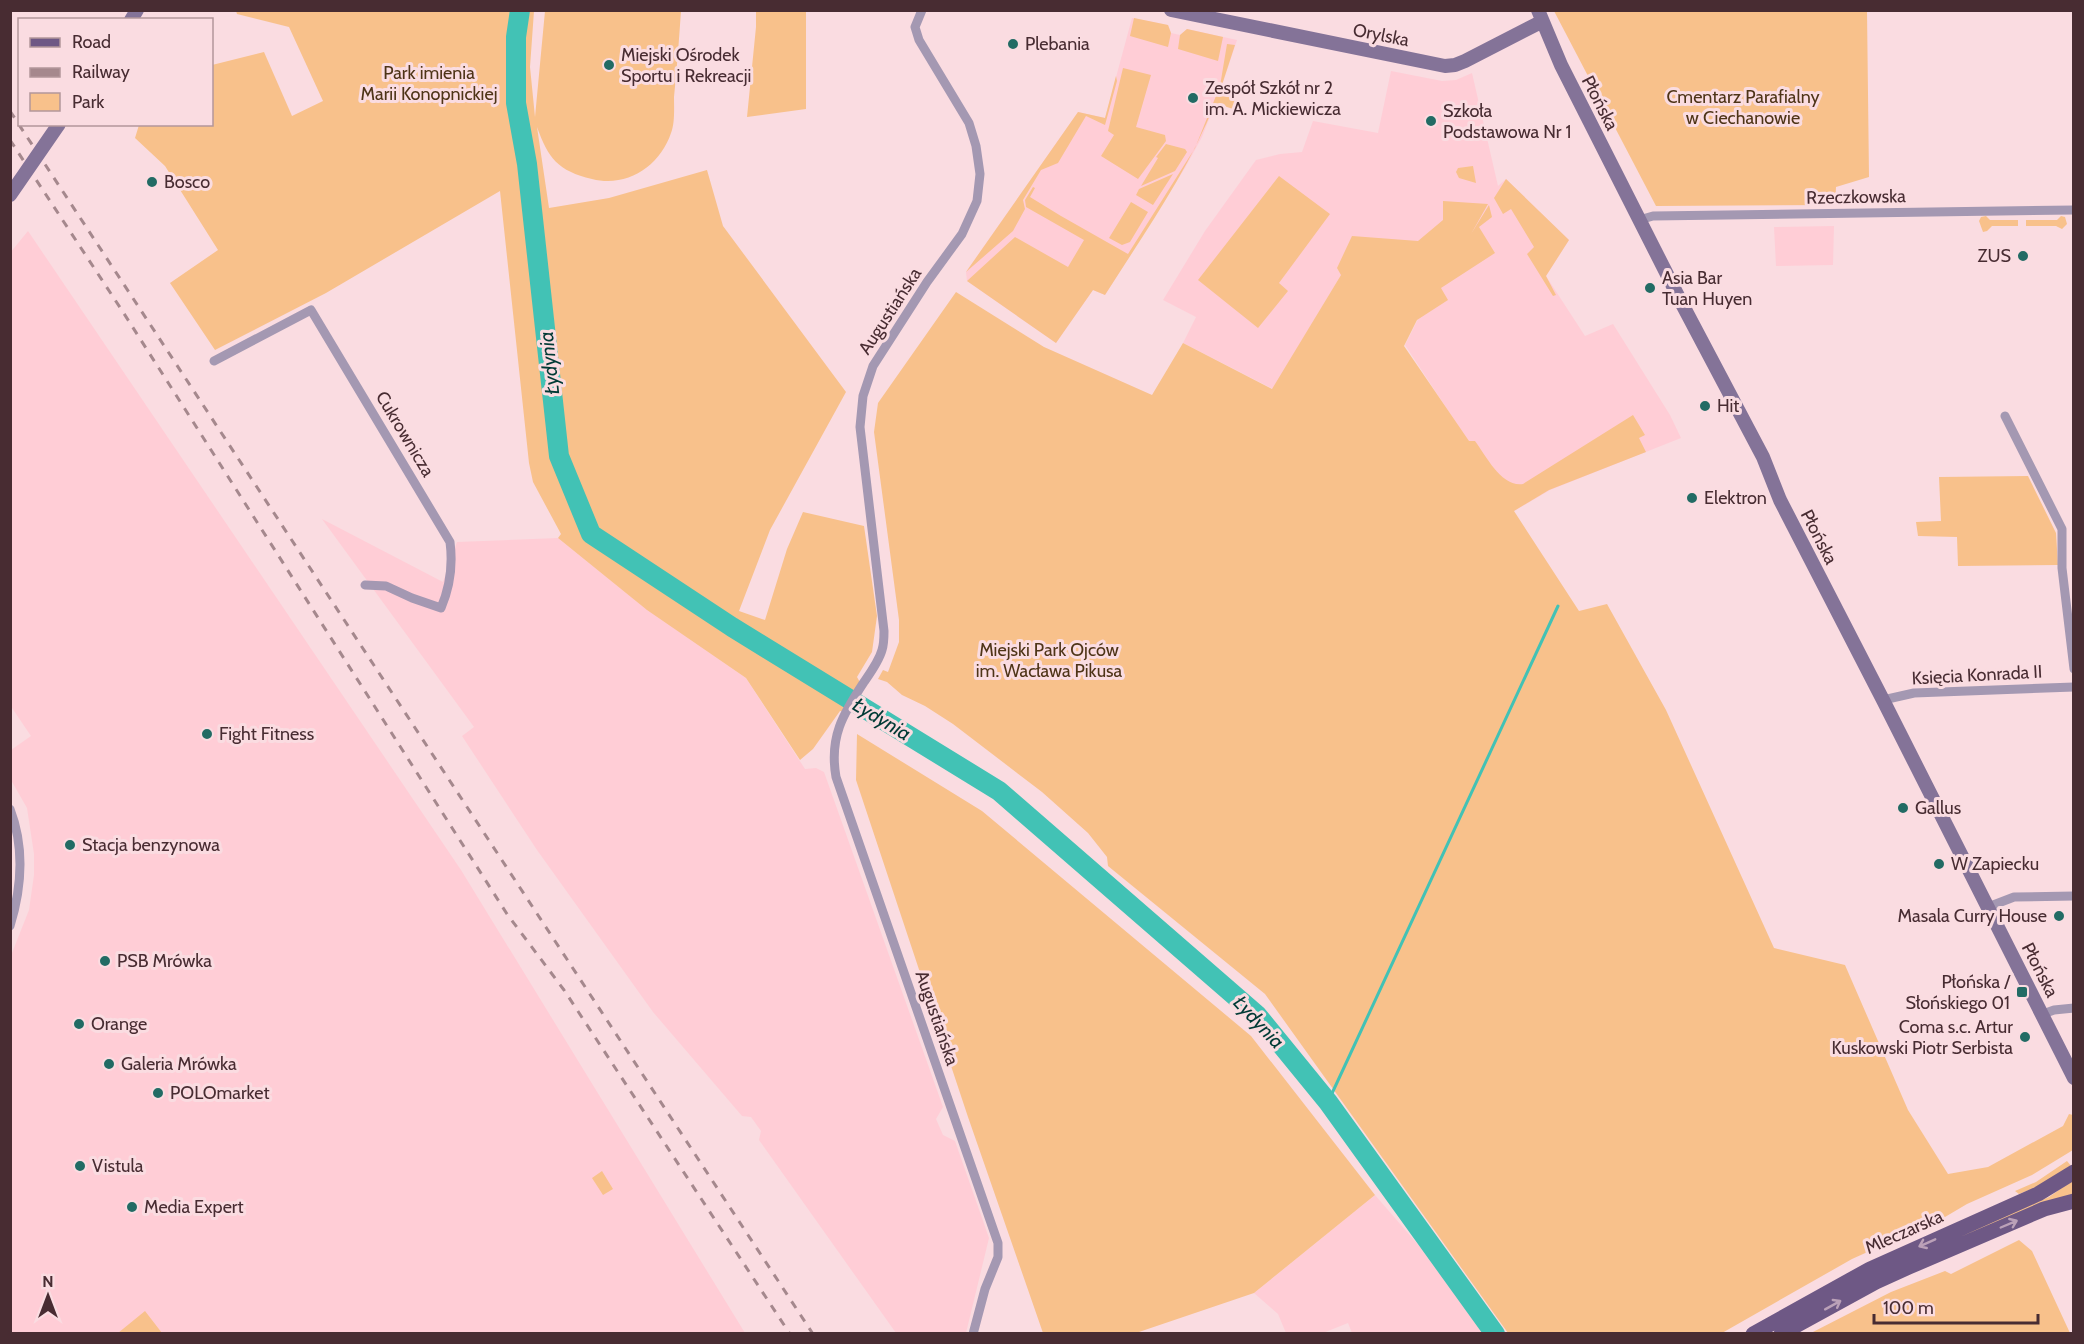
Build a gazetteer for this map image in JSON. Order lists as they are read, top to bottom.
{
  "streets": {
    "main road": ["Mleczarska"],
    "street": [
      "Orylska",
      "Płońska",
      "Rzeczkowska",
      "Augustiańska",
      "Cukrownicza",
      "Księcia Konrada II"
    ]
  },
  "crossings": [
    ["Orylska", "Płońska"],
    ["Płońska", "Rzeczkowska"],
    ["Płońska", "Księcia Konrada II"]
  ],
  "water": ["Łydynia"],
  "parks": ["Park imienia Marii Konopnickiej", "Cmentarz Parafialny w Ciechanowie", "Miejski Park Ojców im. Wacława Pikusa"],
  "places": {
    "other": [
      "Plebania",
      "Miejski Ośrodek Sportu i Rekreacji",
      "Zespół Szkół nr 2 im. A. Mickiewicza",
      "Szkoła Podstawowa Nr 1",
      "Bosco",
      "ZUS",
      "Asia Bar Tuan Huyen",
      "Hit",
      "Elektron",
      "Fight Fitness",
      "Gallus",
      "Stacja benzynowa",
      "W Zapiecku",
      "Masala Curry House",
      "PSB Mrówka",
      "Orange",
      "Coma s.c. Artur Kuskowski Piotr Serbista",
      "Galeria Mrówka",
      "POLOmarket",
      "Vistula",
      "Media Expert"
    ],
    "transit": ["Płońska / Słońskiego 01"]
  },
  "legend": ["Road", "Railway", "Park"],
  "scale_bar": "100 m",
  "north": "top"
}
